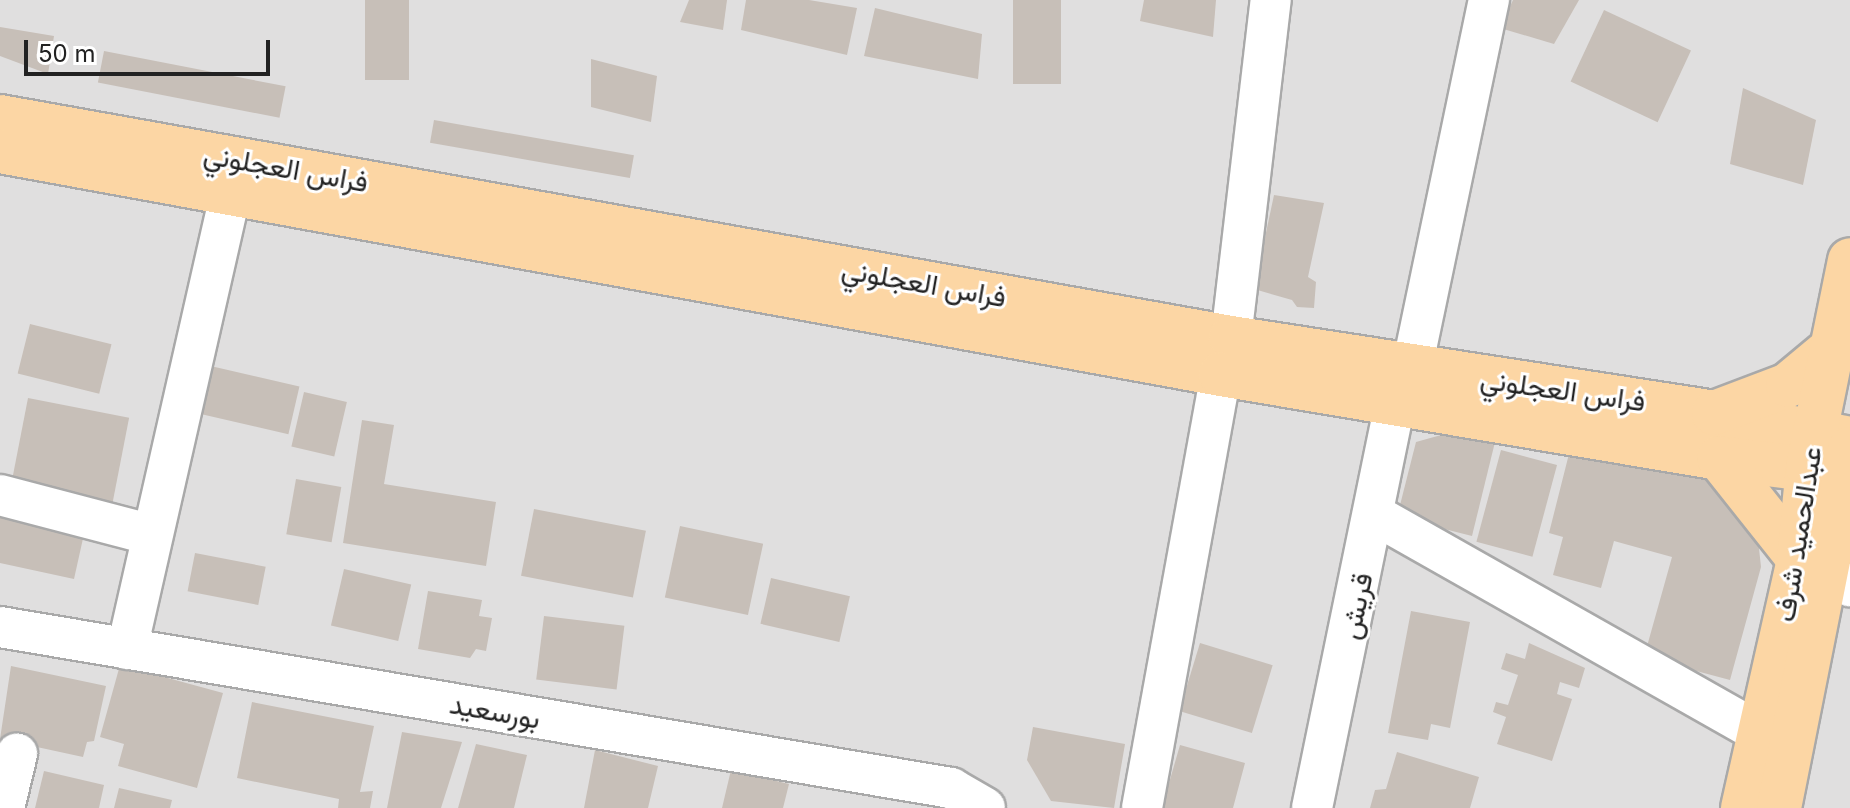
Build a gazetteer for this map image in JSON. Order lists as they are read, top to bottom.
{
  "streets": {
    "main road": ["فراس العجلوني", "عبدالحميد شرف"],
    "street": ["قريش", "بورسعيد"]
  },
  "crossings": [
    ["فراس العجلوني", "عبدالحميد شرف"],
    ["فراس العجلوني", "قريش"]
  ],
  "scale_bar": "50 m"
}
